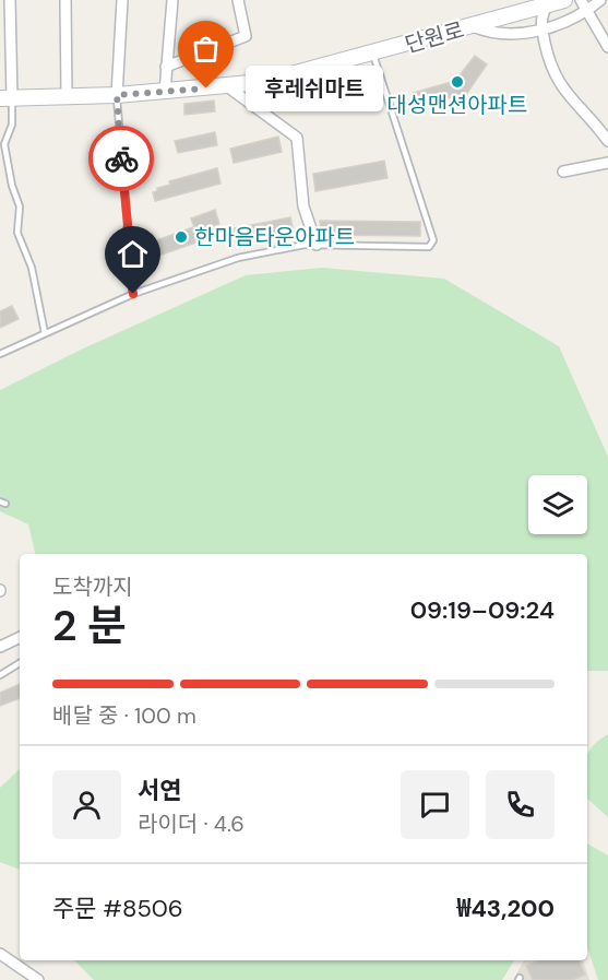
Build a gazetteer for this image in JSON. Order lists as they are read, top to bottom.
{
  "streets": {
    "street": ["단원로"]
  },
  "places": ["대성맨션아파트", "후레쉬마트", "한마음타운아파트"],
  "page": {
    "bubble": "후레쉬마트",
    "heading": ["2 분", "도착까지", "09:19–09:24"],
    "panel": [
      "서연",
      "라이더 · 4.6",
      "주문 #8506",
      "₩43,200"
    ],
    "bar": "배달 중 · 100 m"
  }
}
